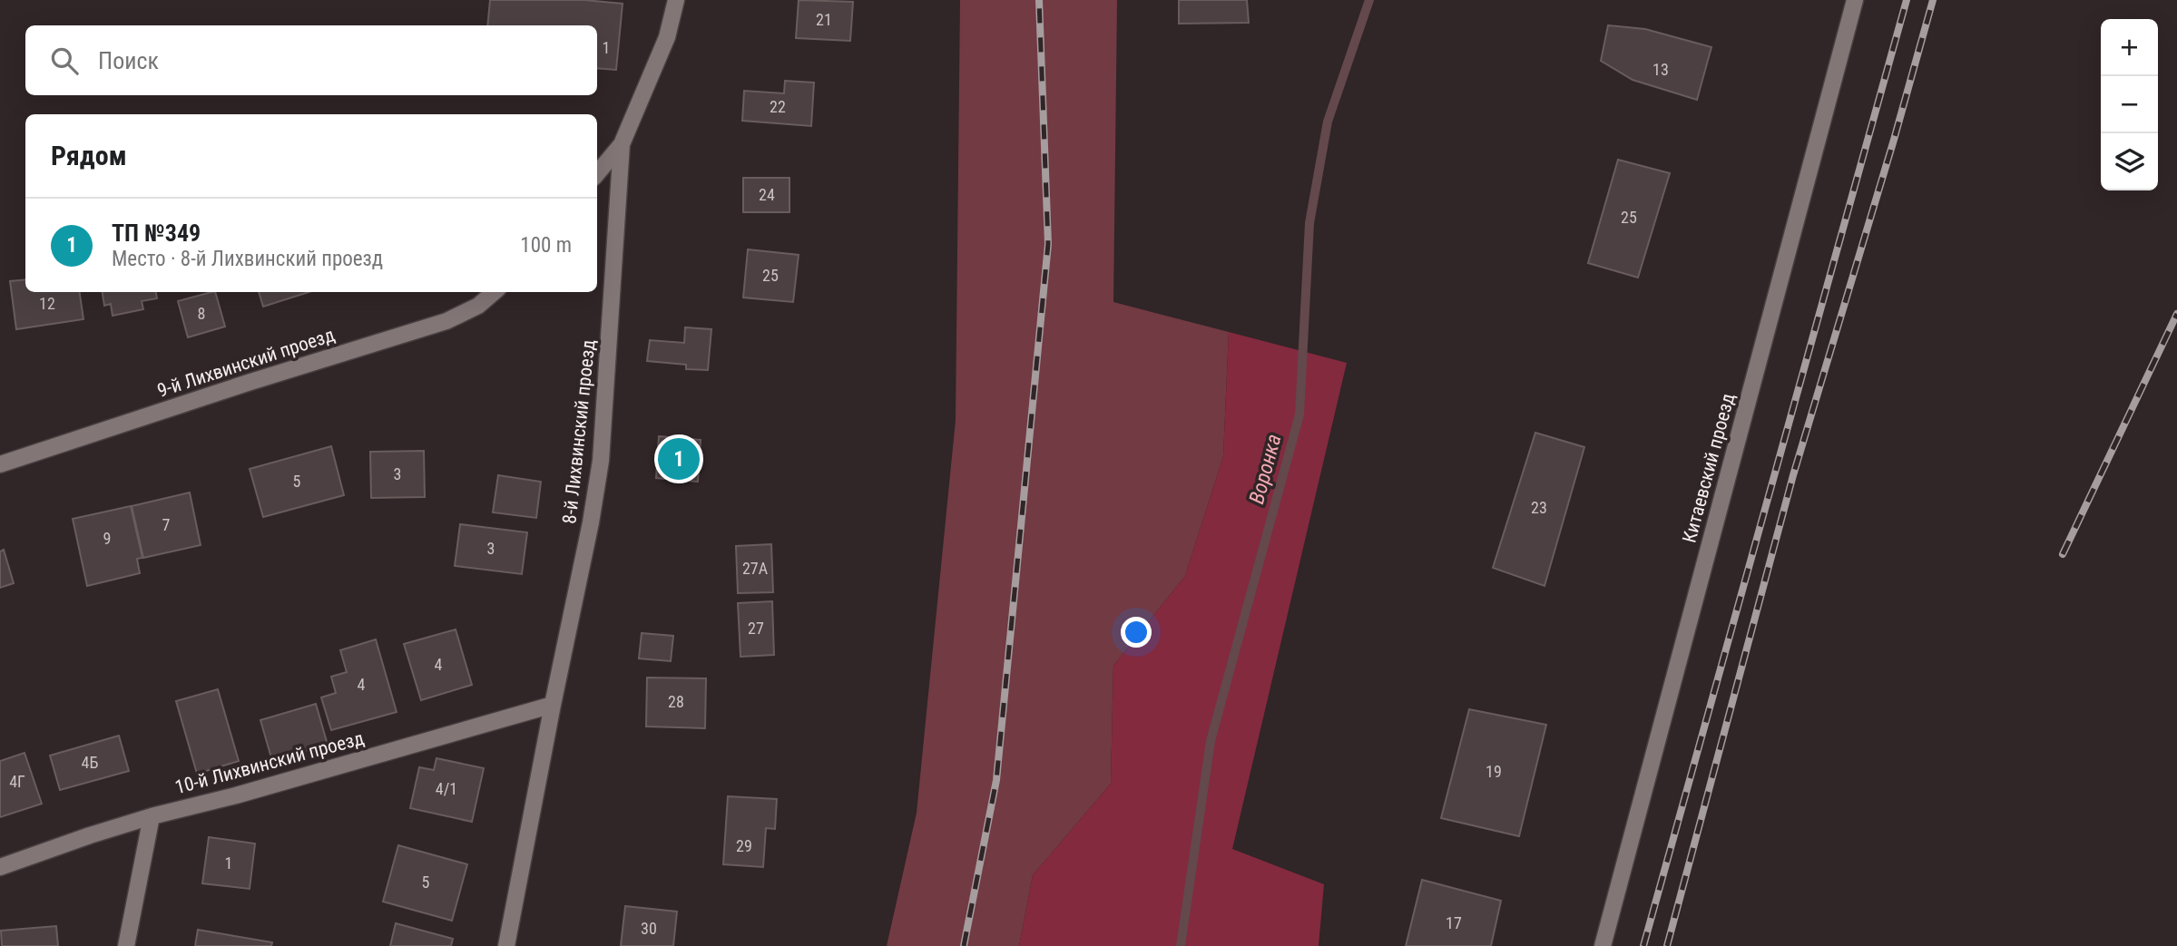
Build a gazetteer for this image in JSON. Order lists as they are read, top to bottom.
{
  "streets": {
    "street": [
      "9-й Лихвинский проезд",
      "8-й Лихвинский проезд",
      "Китаевский проезд",
      "10-й Лихвинский проезд"
    ]
  },
  "crossings": [
    ["8-й Лихвинский проезд", "10-й Лихвинский проезд"]
  ],
  "water": ["Воронка"],
  "house_numbers": [
    "21",
    "1",
    "13",
    "22",
    "24",
    "25",
    "25",
    "12",
    "8",
    "3",
    "5",
    "23",
    "7",
    "9",
    "3",
    "27А",
    "27",
    "4",
    "4",
    "28",
    "4Б",
    "19",
    "4Г",
    "4/1",
    "29",
    "1",
    "5",
    "17",
    "30"
  ],
  "page": {
    "map_buttons": ["+", "−"],
    "search": "Поиск",
    "heading": "Рядом",
    "list": [
      {
        "mark": "1",
        "name": "ТП №349",
        "note": "Место · 8-й Лихвинский проезд",
        "value": "100 m"
      }
    ],
    "pins": "1"
  }
}
